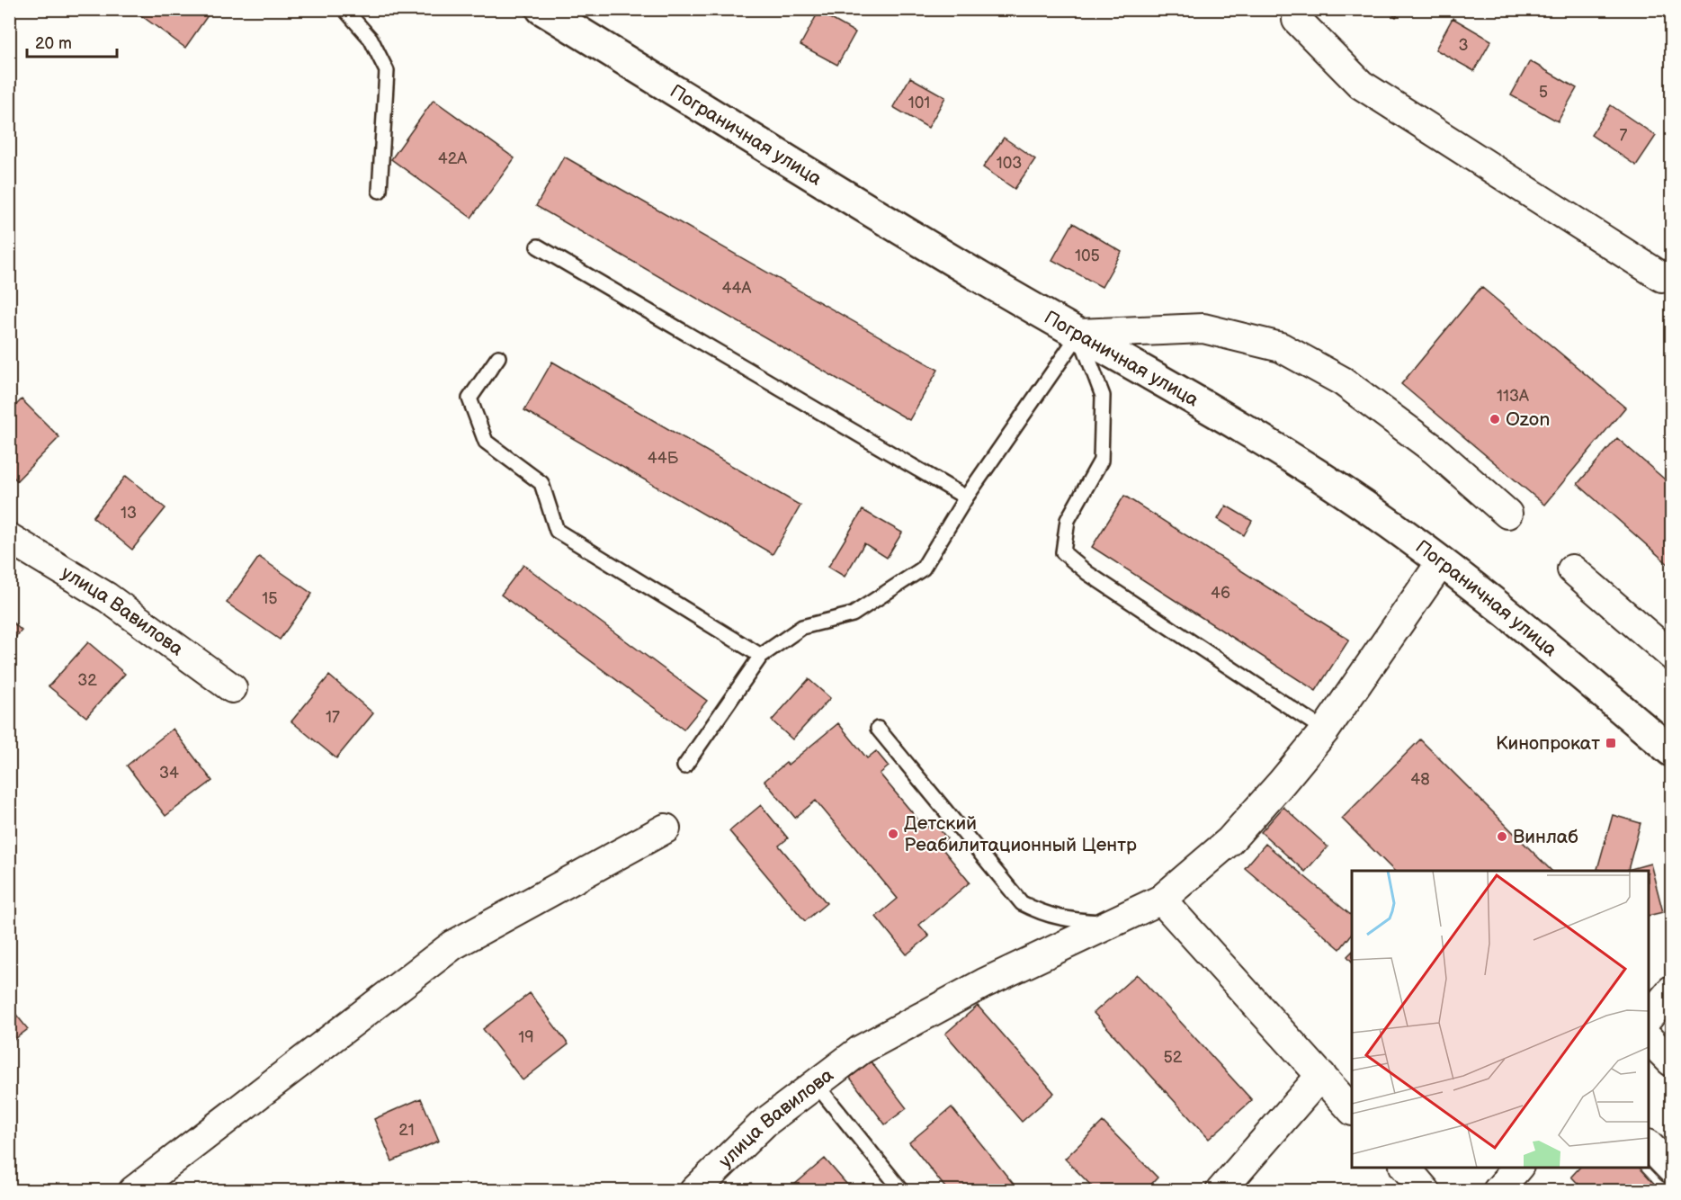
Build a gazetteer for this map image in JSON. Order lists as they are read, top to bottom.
{
  "streets": {
    "main road": ["Пограничная улица"],
    "street": ["улица Вавилова"]
  },
  "crossings": [
    ["Пограничная улица", "улица Вавилова"]
  ],
  "places": {
    "other": ["Ozon", "Детский Реабилитационный Центр", "Винлаб"],
    "transit": ["Кинопрокат"]
  },
  "house_numbers": [
    "3",
    "5",
    "101",
    "7",
    "42А",
    "103",
    "105",
    "44А",
    "113А",
    "44Б",
    "13",
    "46",
    "15",
    "32",
    "17",
    "34",
    "48",
    "19",
    "52",
    "21"
  ],
  "scale_bar": "20 m"
}
